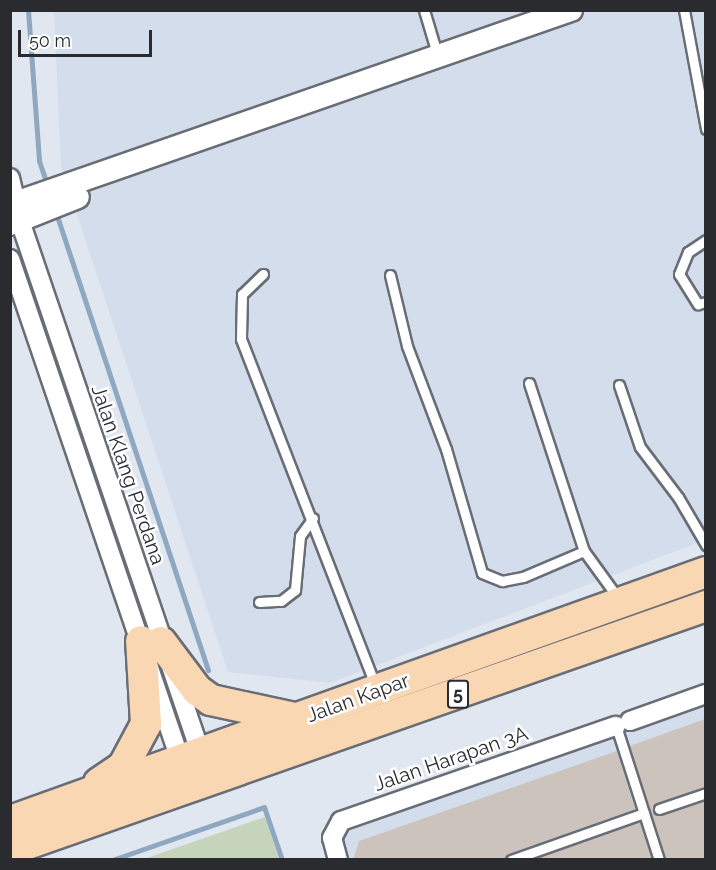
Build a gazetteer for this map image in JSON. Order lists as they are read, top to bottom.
{
  "streets": {
    "highway": ["5", "Jalan Kapar"],
    "street": ["Jalan Klang Perdana", "Jalan Harapan 3A"]
  },
  "crossings": [
    ["Jalan Klang Perdana", "Jalan Kapar"]
  ],
  "scale_bar": "50 m"
}
